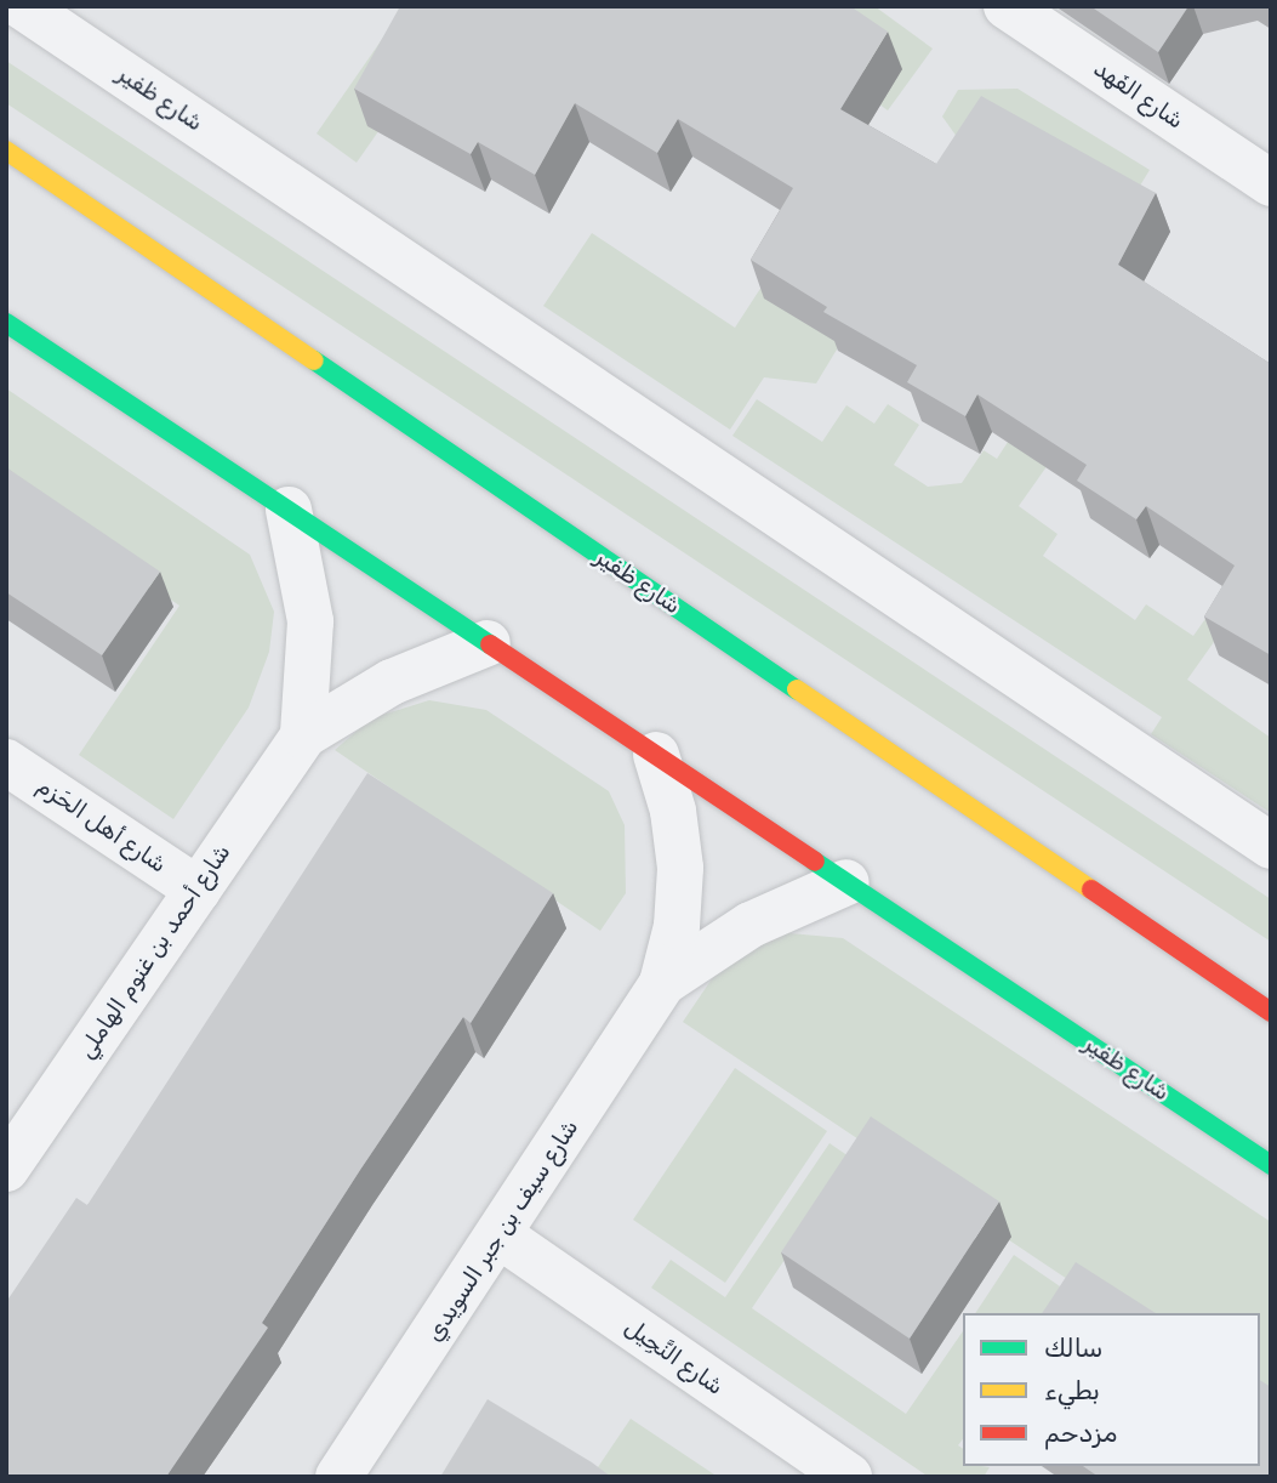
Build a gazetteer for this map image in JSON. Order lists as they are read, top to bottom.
{
  "streets": {
    "main road": ["شارع ظفير"],
    "street": [
      "شارع الفَهد",
      "شارع أهل الحَزم",
      "شارع أحمد بن غنوم الهاملي",
      "شارع سيف بن جبر السويدي",
      "شارع النَّجِيل"
    ]
  },
  "crossings": [
    ["شارع ظفير", "شارع أحمد بن غنوم الهاملي"],
    ["شارع ظفير", "شارع سيف بن جبر السويدي"],
    ["شارع أهل الحَزم", "شارع أحمد بن غنوم الهاملي"],
    ["شارع سيف بن جبر السويدي", "شارع النَّجِيل"]
  ],
  "legend": ["سالك", "بطيء", "مزدحم"]
}
